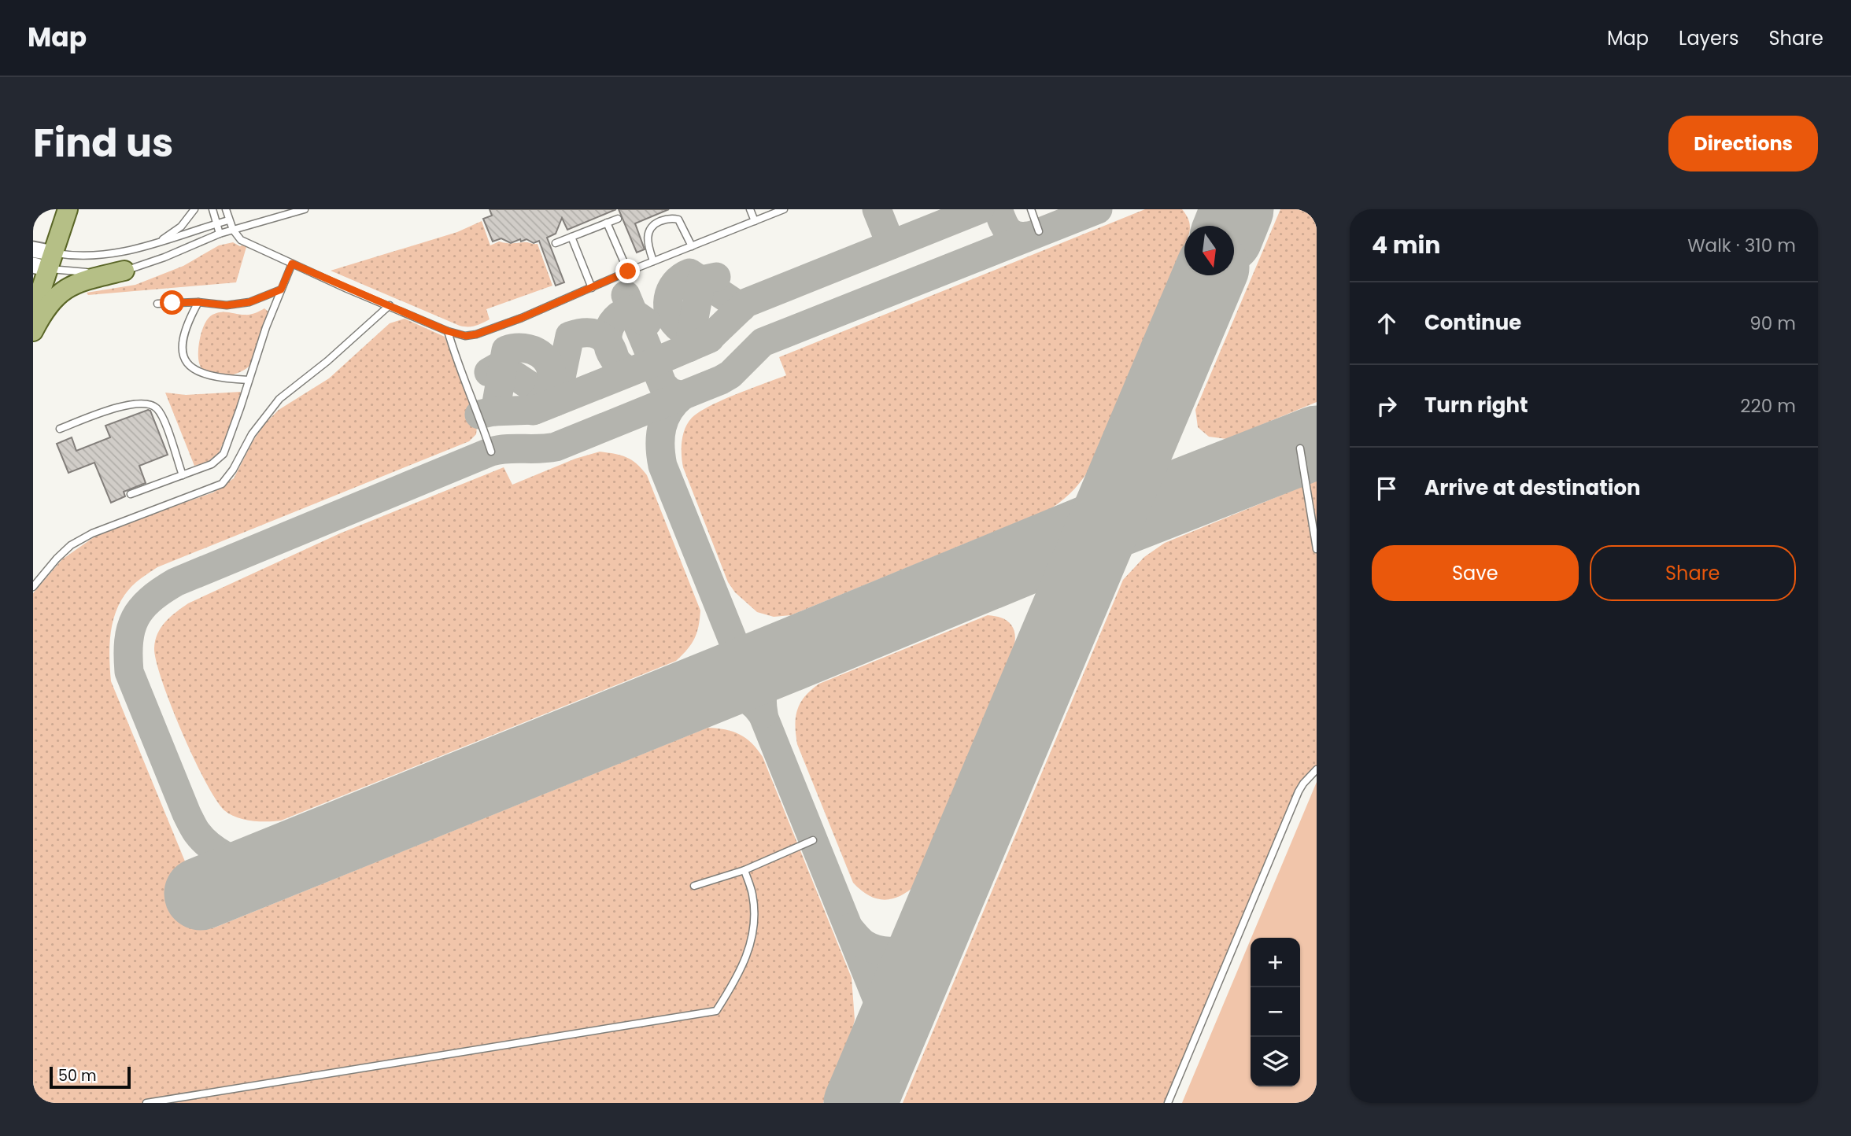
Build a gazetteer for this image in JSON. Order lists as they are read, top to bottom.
{
  "scale_bar": "50 m",
  "north": "bottom",
  "page": {
    "header": "Map",
    "nav": ["Map", "Layers", "Share"],
    "title": "Find us",
    "buttons": [
      "Directions",
      ["Save", "Share"]
    ],
    "heading": ["4 min", "Walk · 310 m"],
    "list": [
      ["Continue", "90 m"],
      ["Turn right", "220 m"],
      "Arrive at destination"
    ],
    "map_buttons": ["+", "−"],
    "scale": "50 m"
  }
}
